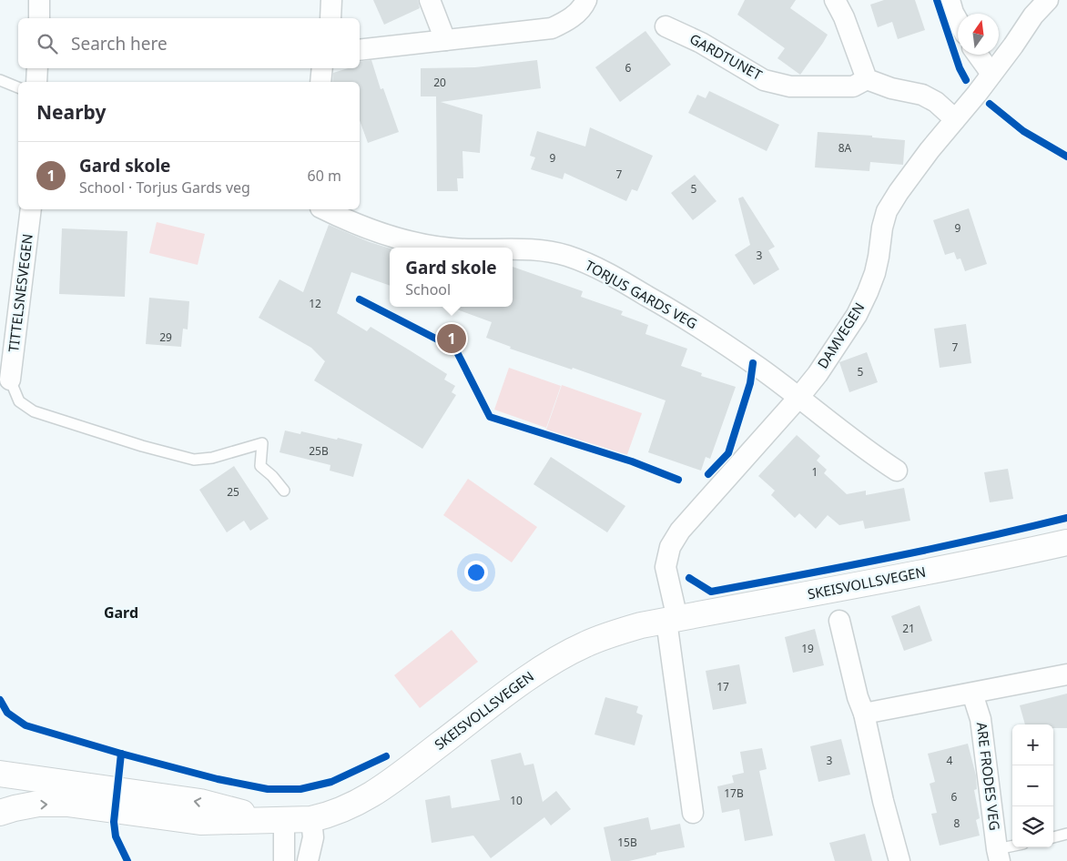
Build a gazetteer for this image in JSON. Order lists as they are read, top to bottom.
{
  "streets": {
    "main road": ["SKEISVOLLSVEGEN"],
    "street": [
      "GARDTUNET",
      "TITTELSNESVEGEN",
      "TORJUS GARDS VEG",
      "DAMVEGEN",
      "ARE FRODES VEG"
    ]
  },
  "crossings": [
    ["TORJUS GARDS VEG", "DAMVEGEN"],
    ["DAMVEGEN", "SKEISVOLLSVEGEN"]
  ],
  "districts": ["Gard"],
  "house_numbers": [
    "6",
    "20",
    "8A",
    "9",
    "7",
    "5",
    "9",
    "3",
    "12",
    "29",
    "7",
    "5",
    "25B",
    "1",
    "25",
    "21",
    "19",
    "17",
    "3",
    "4",
    "17B",
    "6",
    "10",
    "8",
    "15B"
  ],
  "north": "top",
  "page": {
    "search": "Search here",
    "heading": "Nearby",
    "list": [
      {
        "mark": "1",
        "name": "Gard skole",
        "note": "School · Torjus Gards veg",
        "value": "60 m"
      }
    ],
    "popup": ["Gard skole", "School"],
    "pins": "1",
    "map_buttons": ["+", "−"]
  }
}
